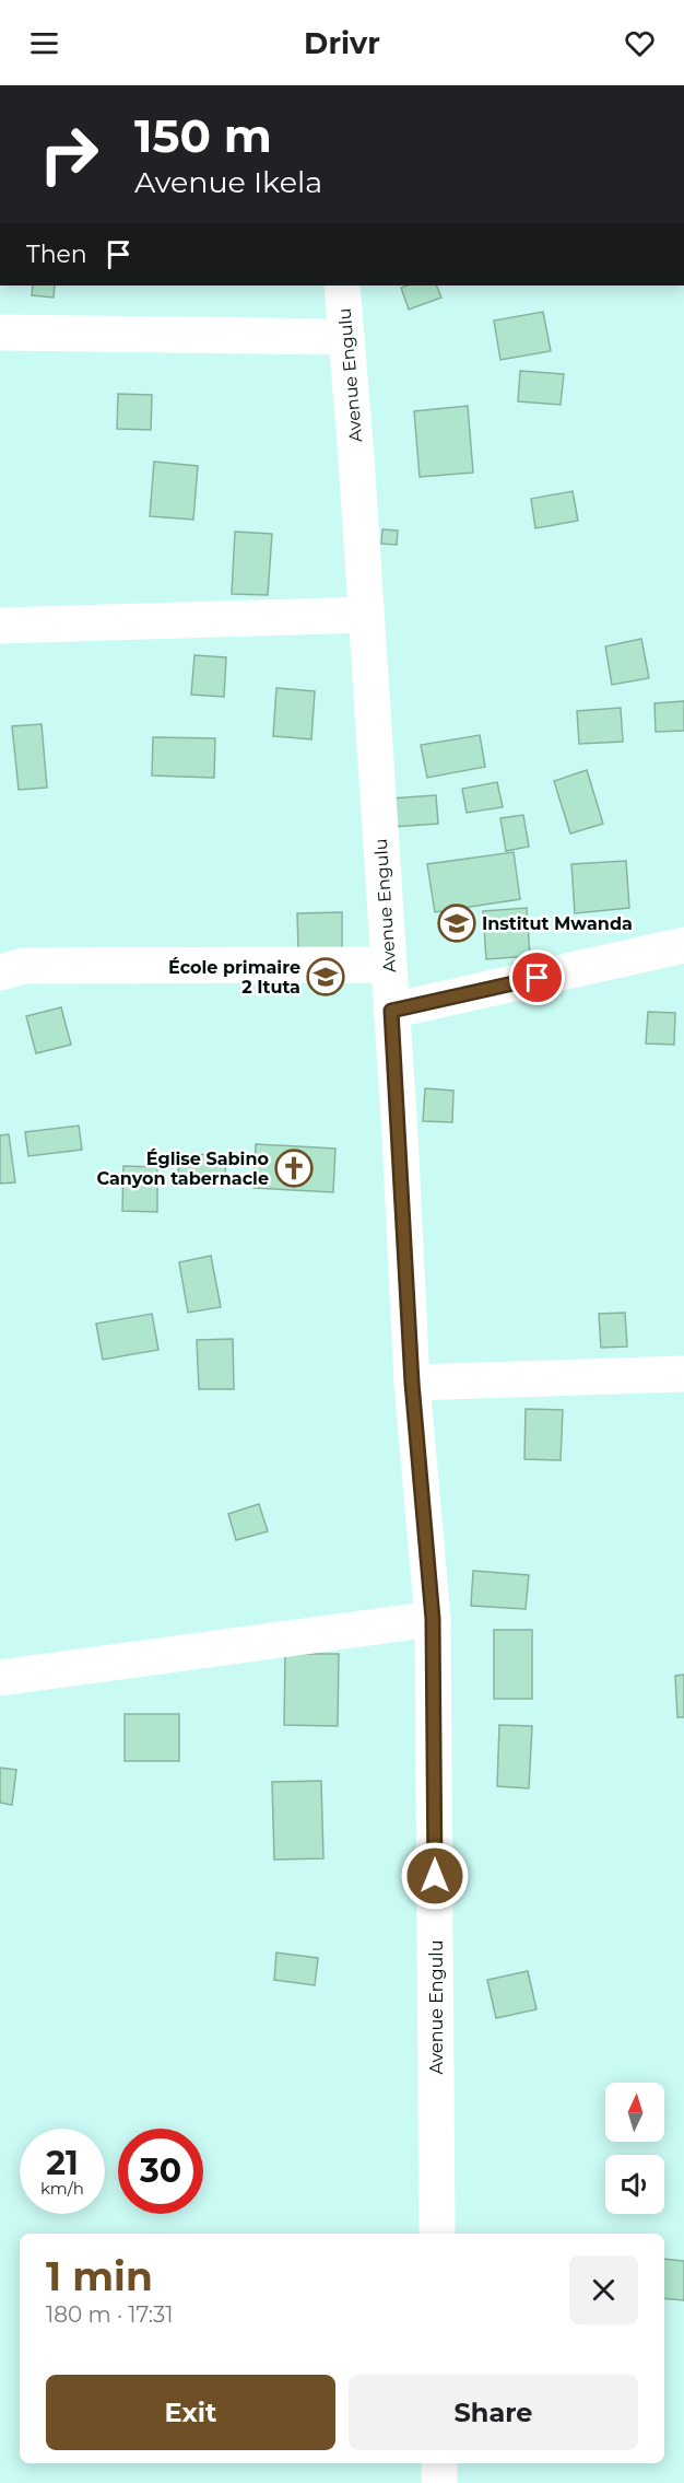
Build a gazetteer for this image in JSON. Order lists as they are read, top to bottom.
{
  "streets": {
    "street": ["Avenue Engulu"]
  },
  "places": {
    "school or university": ["Institut Mwanda", "École primaire 2 Ituta"],
    "church": ["Église Sabino Canyon tabernacle"]
  },
  "north": "top",
  "page": {
    "header": "Drivr",
    "turn": ["150 m", "Avenue Ikela"],
    "then": "Then",
    "speed": "21 km/h",
    "limit": "30",
    "heading": ["1 min", "180 m · 17:31"],
    "buttons": ["Exit", "Share"]
  }
}
